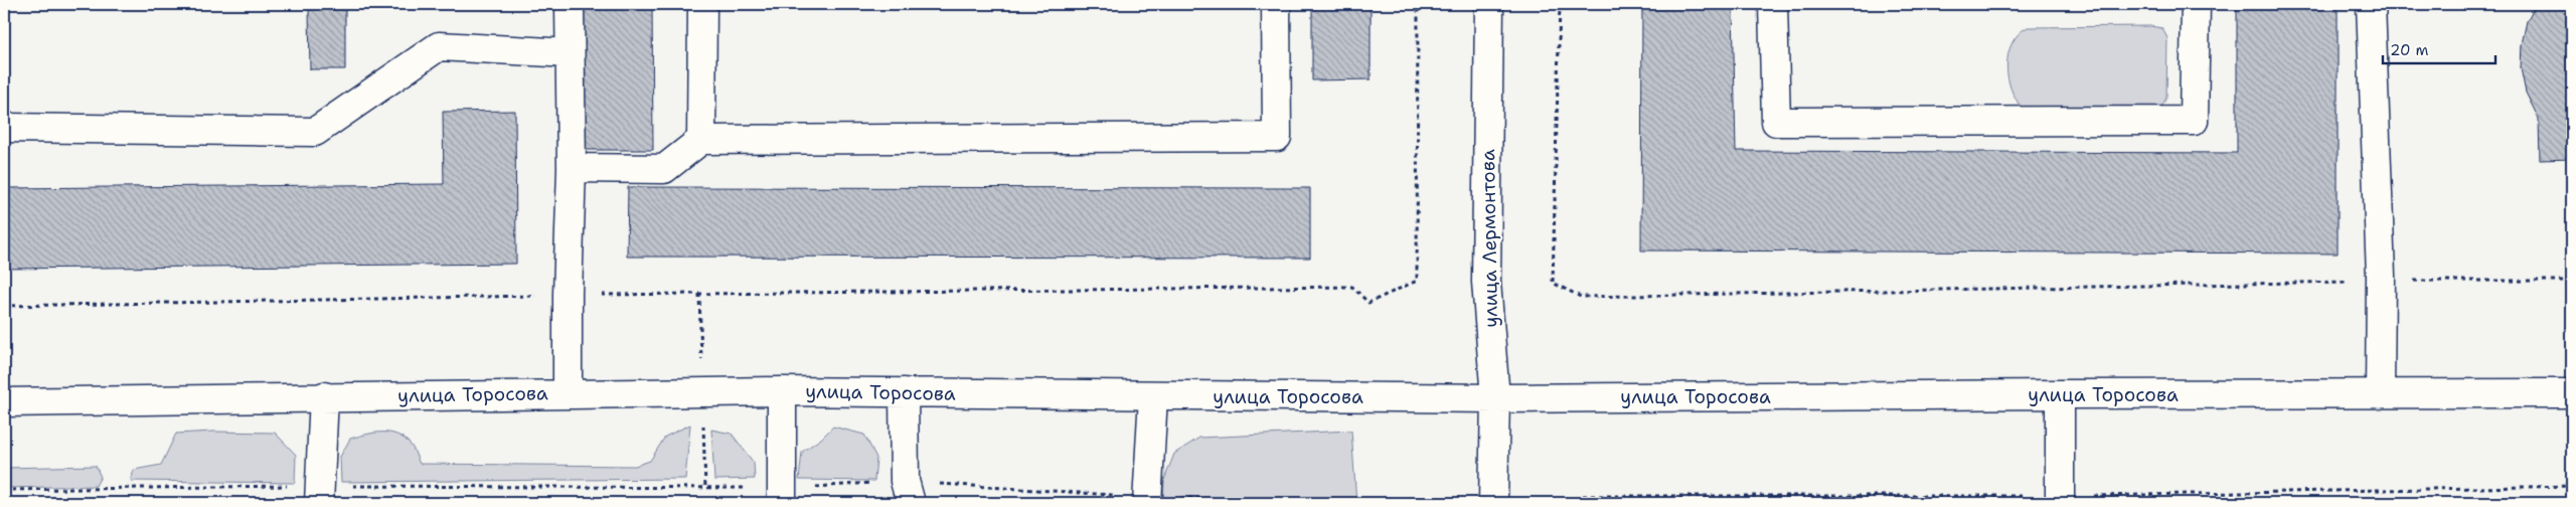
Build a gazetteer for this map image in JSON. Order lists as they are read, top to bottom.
{
  "streets": {
    "street": ["улица Лермонтова", "улица Торосова"]
  },
  "crossings": [
    ["улица Лермонтова", "улица Торосова"]
  ],
  "scale_bar": "20 m"
}
